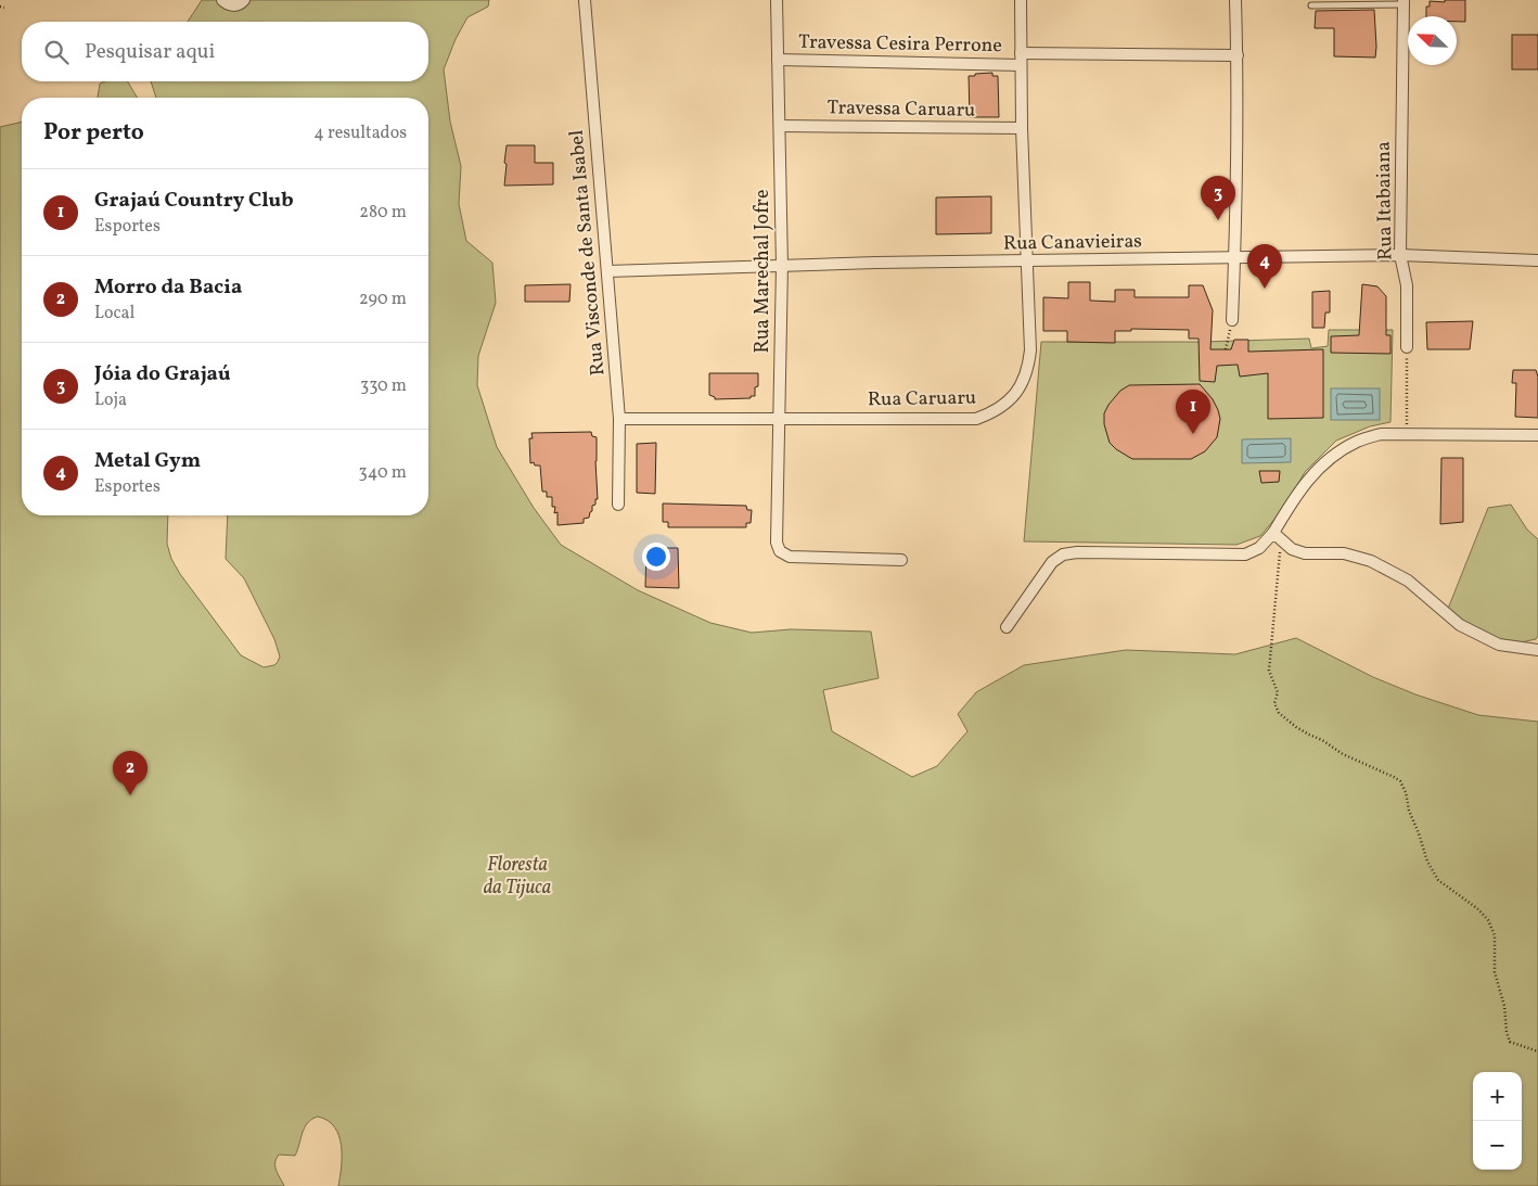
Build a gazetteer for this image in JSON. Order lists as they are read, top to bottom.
{
  "streets": {
    "street": [
      "Travessa Cesira Perrone",
      "Travessa Caruaru",
      "Rua Itabaiana",
      "Rua Canavieiras",
      "Rua Visconde de Santa Isabel",
      "Rua Marechal Jofre",
      "Rua Caruaru"
    ]
  },
  "crossings": [
    ["Travessa Cesira Perrone", "Rua Marechal Jofre"],
    ["Travessa Cesira Perrone", "Rua Caruaru"],
    ["Travessa Caruaru", "Rua Marechal Jofre"],
    ["Travessa Caruaru", "Rua Caruaru"],
    ["Rua Itabaiana", "Rua Canavieiras"],
    ["Rua Canavieiras", "Rua Visconde de Santa Isabel"],
    ["Rua Canavieiras", "Rua Marechal Jofre"],
    ["Rua Canavieiras", "Rua Caruaru"],
    ["Rua Visconde de Santa Isabel", "Rua Caruaru"],
    ["Rua Marechal Jofre", "Rua Caruaru"]
  ],
  "parks": ["Floresta da Tijuca"],
  "north": "top left",
  "page": {
    "search": "Pesquisar aqui",
    "heading": ["Por perto", "4 resultados"],
    "list": [
      {
        "mark": "1",
        "name": "Grajaú Country Club",
        "note": "Esportes",
        "value": "280 m"
      },
      {
        "mark": "2",
        "name": "Morro da Bacia",
        "note": "Local",
        "value": "290 m"
      },
      {
        "mark": "3",
        "name": "Jóia do Grajaú",
        "note": "Loja",
        "value": "330 m"
      },
      {
        "mark": "4",
        "name": "Metal Gym",
        "note": "Esportes",
        "value": "340 m"
      }
    ],
    "pins": [
      "3",
      "4",
      "1",
      "2"
    ],
    "map_buttons": ["+", "−"]
  }
}
